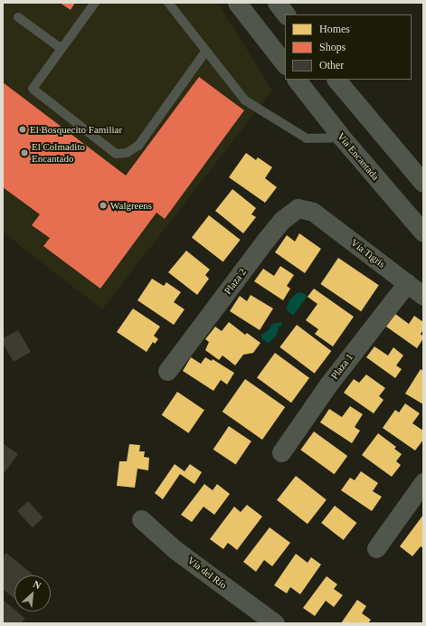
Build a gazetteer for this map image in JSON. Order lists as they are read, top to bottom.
{
  "streets": {
    "street": [
      "Vía Encantada",
      "Vía Tigris",
      "Plaza 2",
      "Plaza 1",
      "Vía del Río"
    ]
  },
  "crossings": [
    ["Vía Tigris", "Plaza 2"],
    ["Vía Tigris", "Plaza 1"]
  ],
  "places": ["El Bosquecito Familiar", "El Colmadito Encantado", "Walgreens"],
  "legend": ["Homes", "Shops", "Other"],
  "north": "top right"
}
